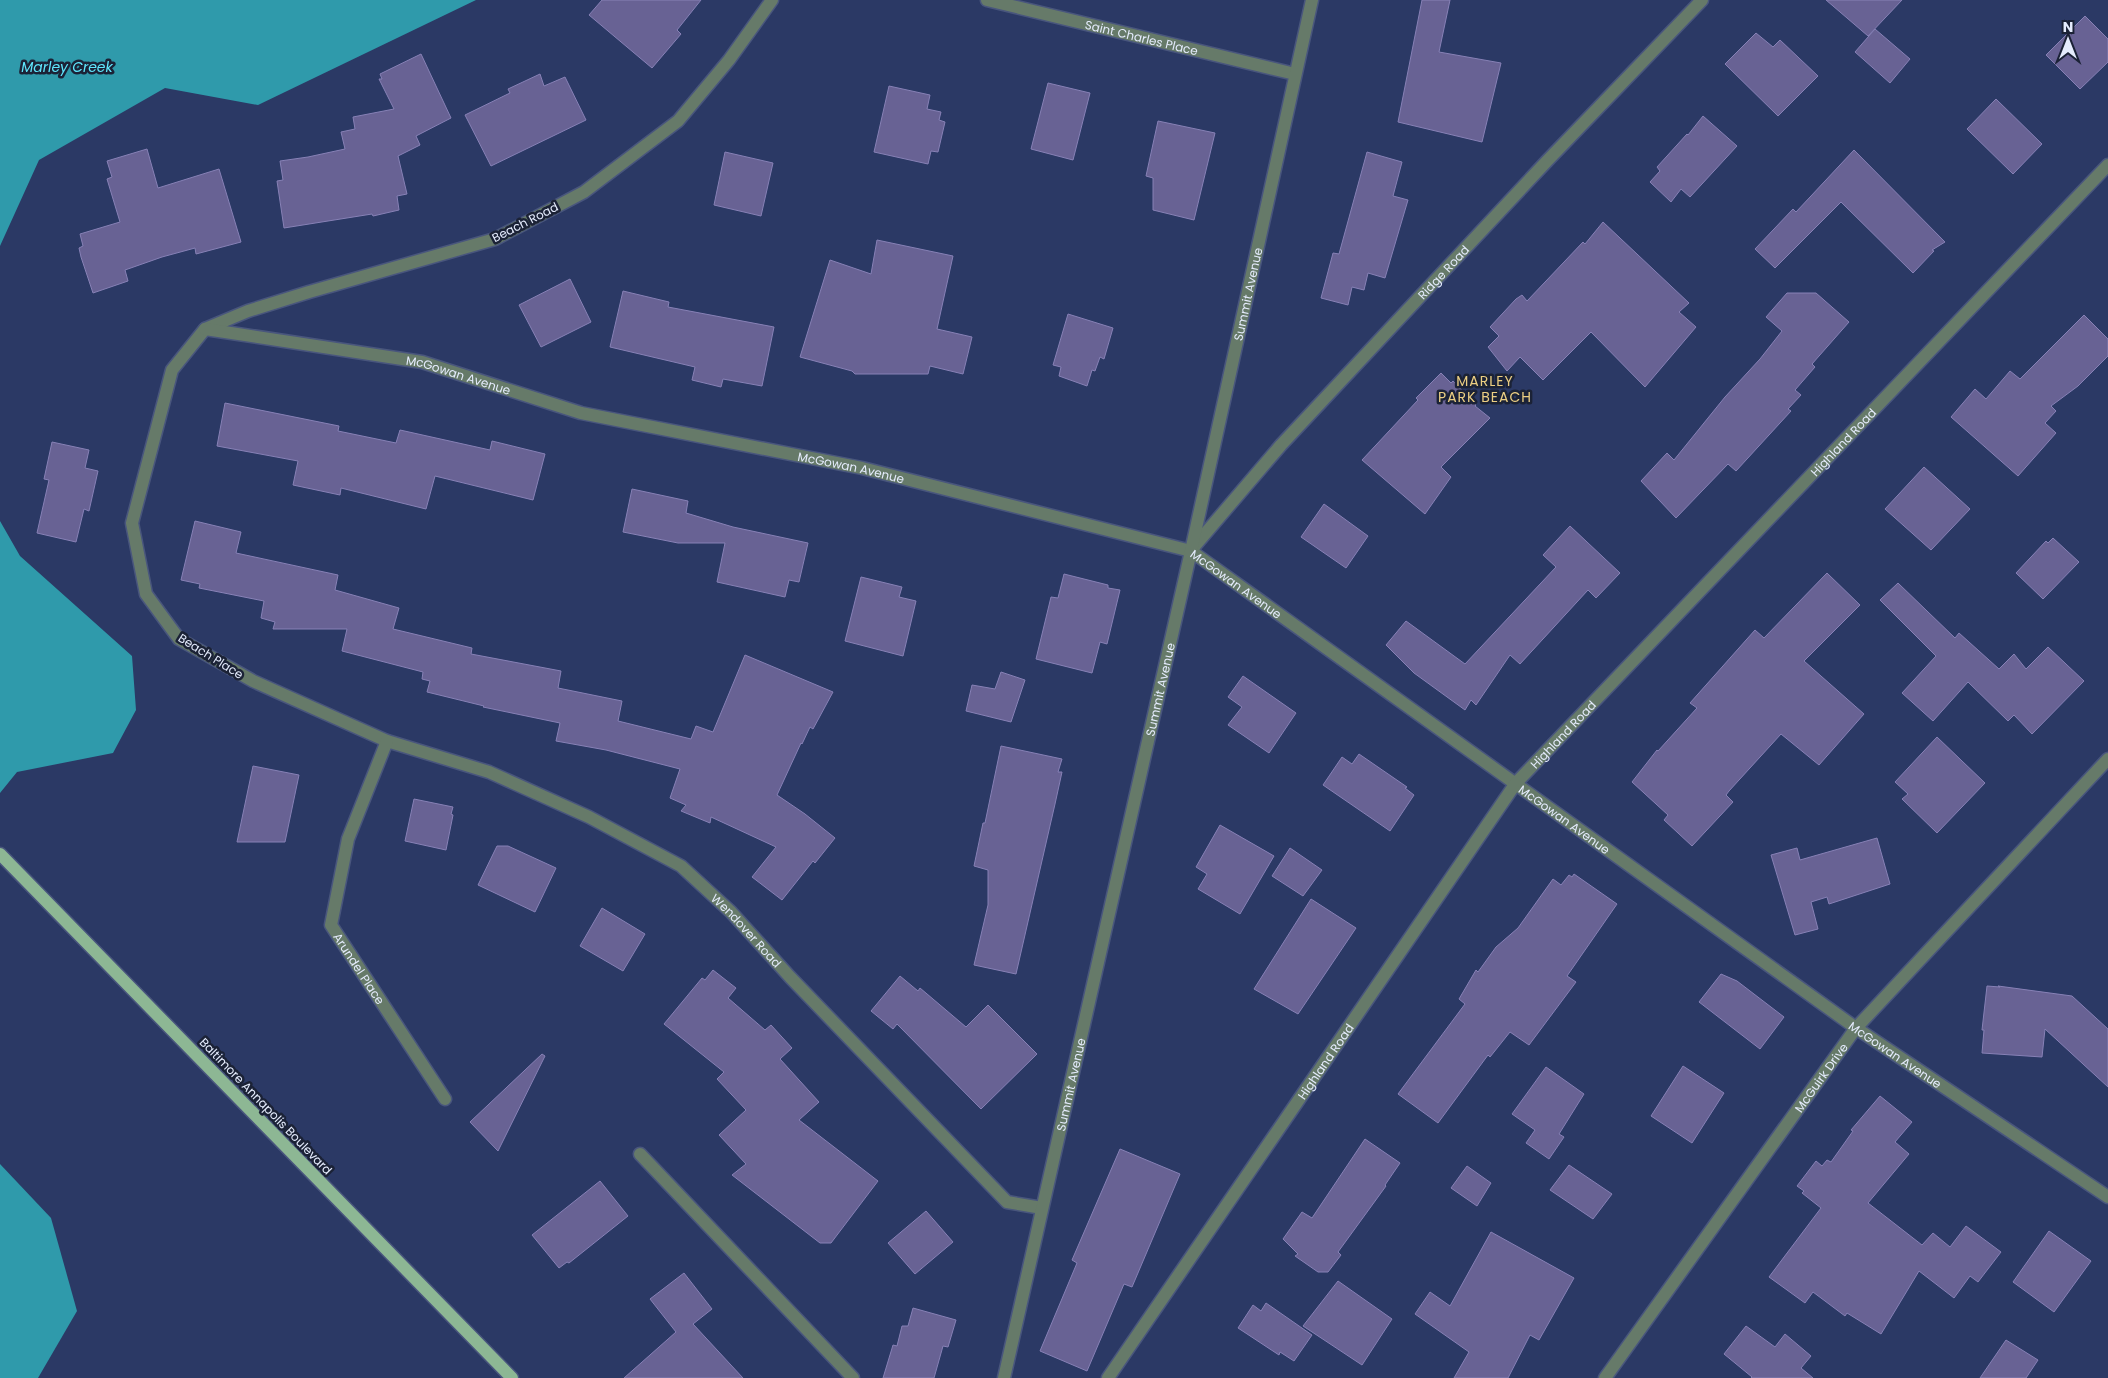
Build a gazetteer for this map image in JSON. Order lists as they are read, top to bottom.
{
  "streets": {
    "main road": ["Baltimore Annapolis Boulevard"],
    "street": [
      "Saint Charles Place",
      "Beach Road",
      "Ridge Road",
      "Summit Avenue",
      "McGowan Avenue",
      "Highland Road",
      "Beach Place",
      "Wendover Road",
      "Arundel Place",
      "McGuirk Drive"
    ]
  },
  "crossings": [
    ["Saint Charles Place", "Summit Avenue"],
    ["Beach Road", "McGowan Avenue"],
    ["Beach Road", "Beach Place"],
    ["Ridge Road", "Summit Avenue"],
    ["Ridge Road", "McGowan Avenue"],
    ["Summit Avenue", "McGowan Avenue"],
    ["Summit Avenue", "Wendover Road"],
    ["McGowan Avenue", "Highland Road"],
    ["McGowan Avenue", "Beach Place"],
    ["McGowan Avenue", "McGuirk Drive"],
    ["Beach Place", "Wendover Road"],
    ["Beach Place", "Arundel Place"],
    ["Wendover Road", "Arundel Place"]
  ],
  "districts": ["MARLEY PARK BEACH"],
  "water": ["Marley Creek"],
  "north": "top"
}
